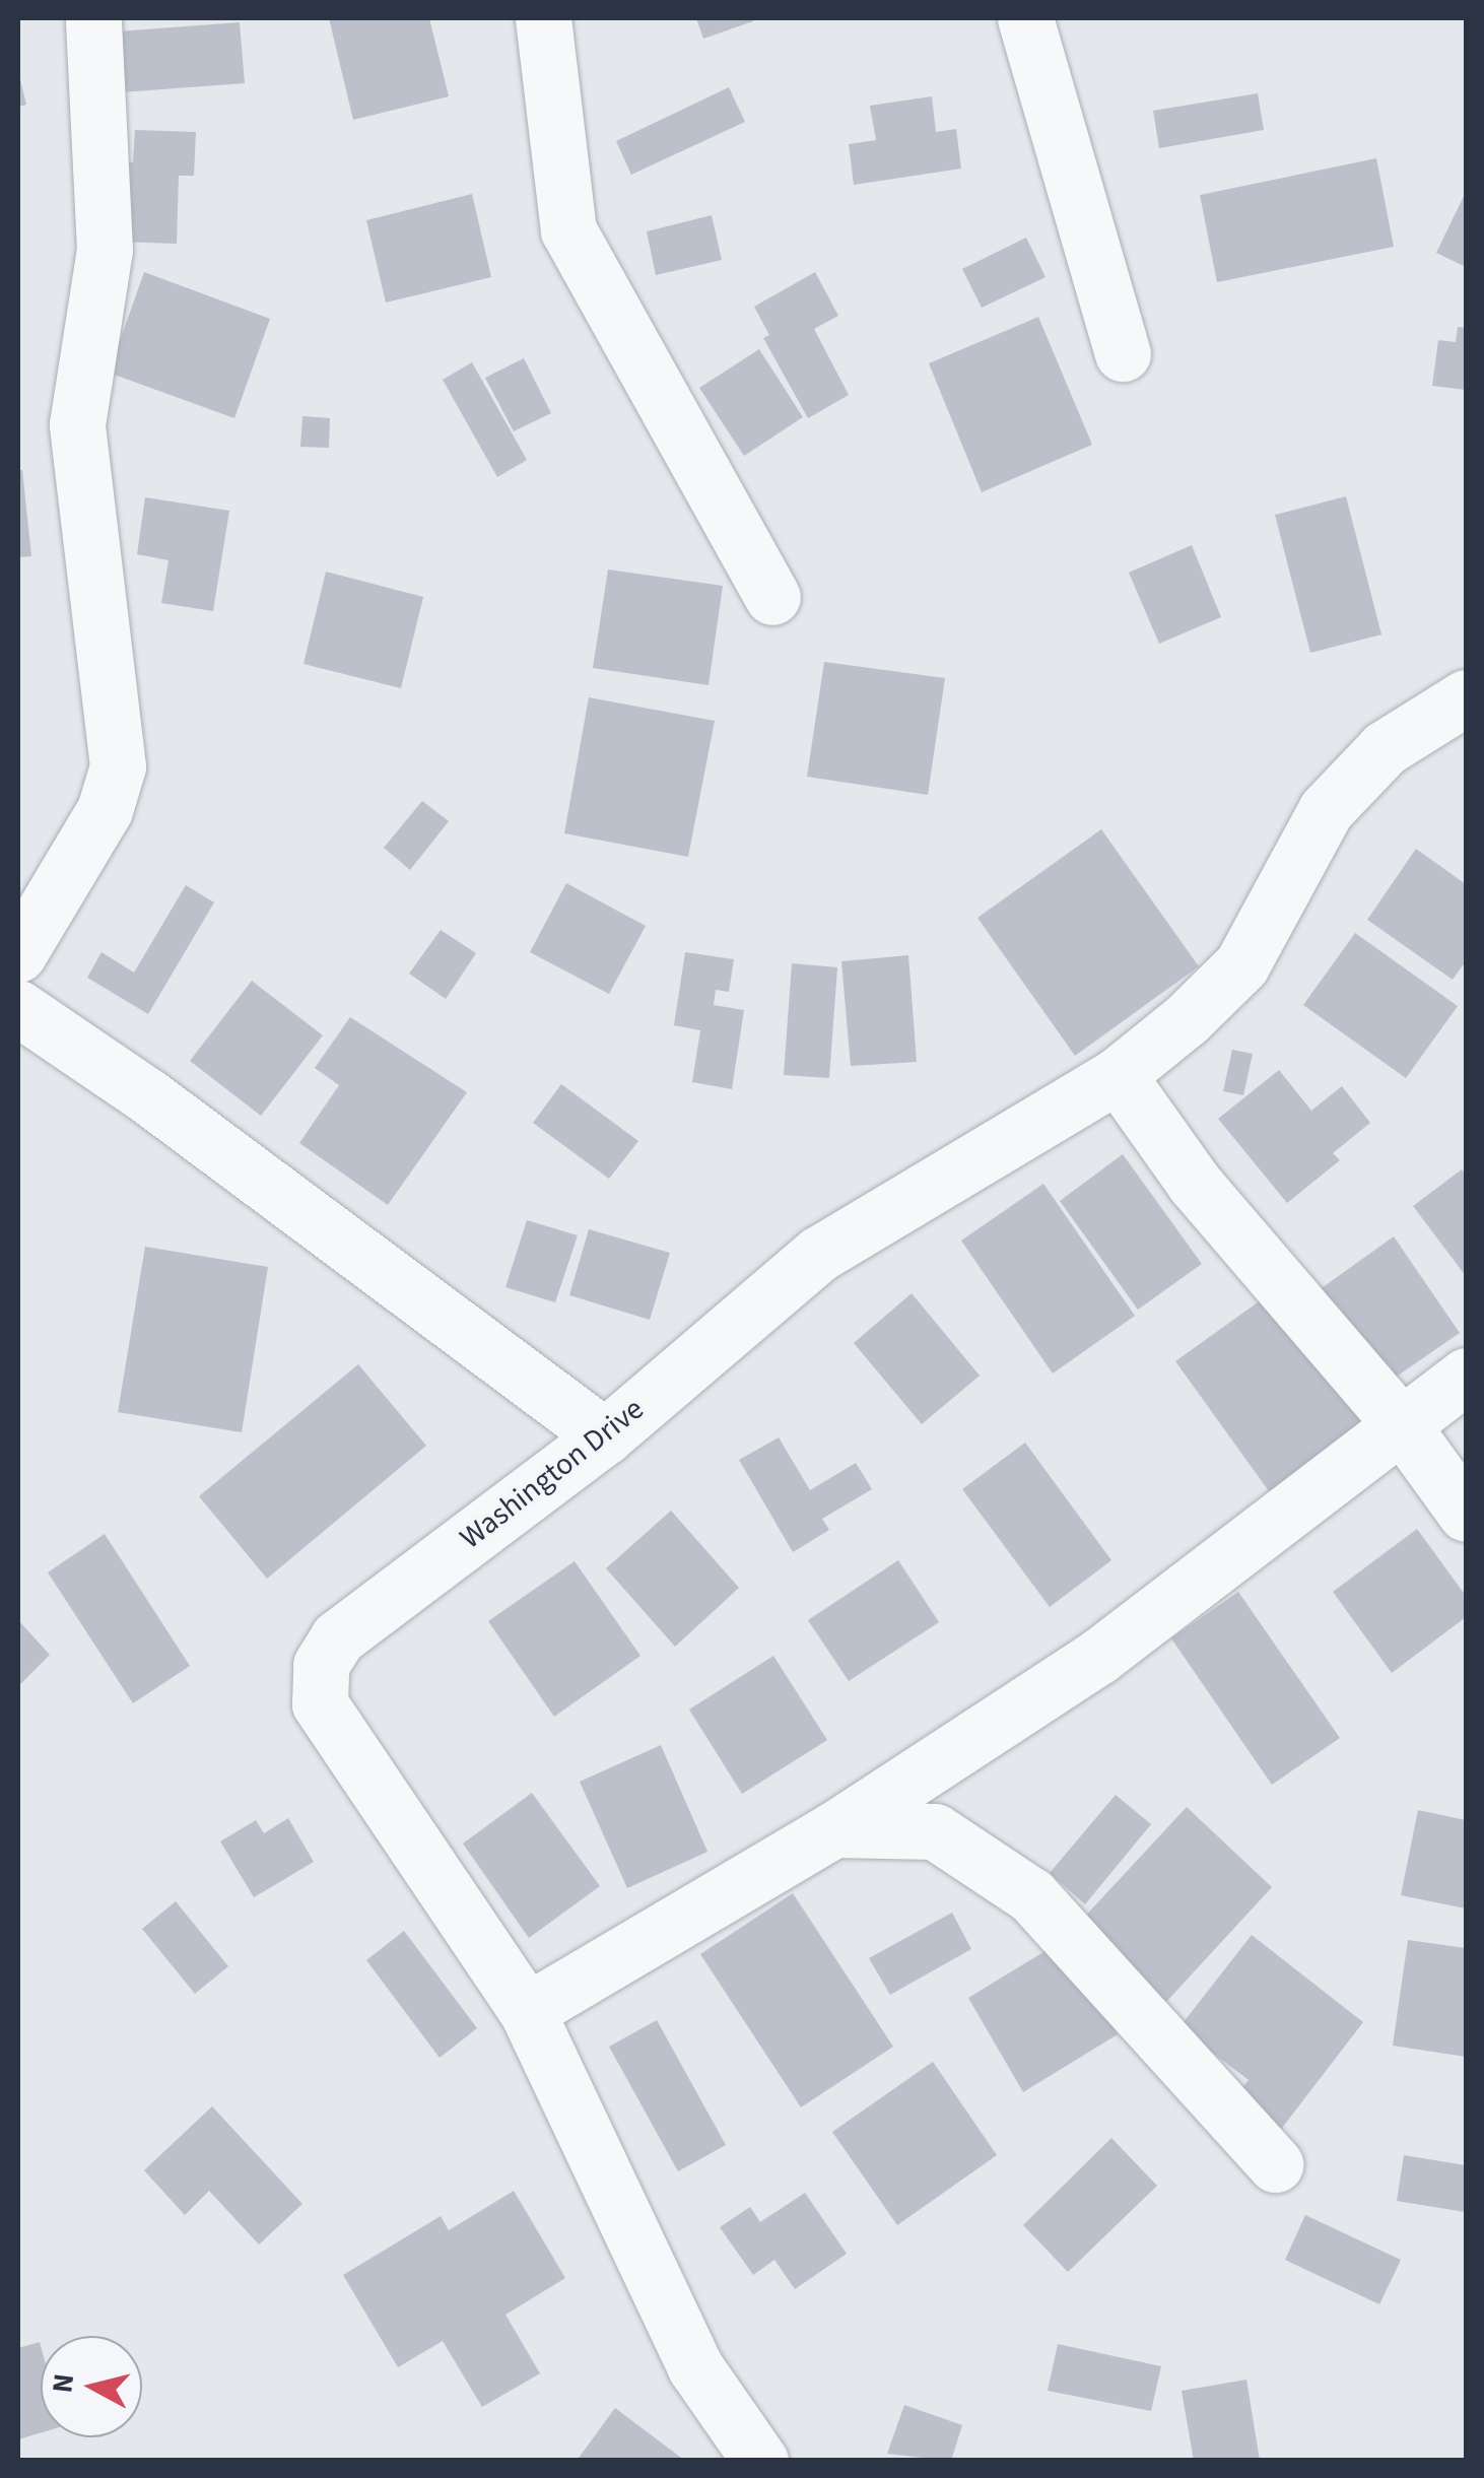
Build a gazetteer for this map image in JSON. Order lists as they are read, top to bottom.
{
  "streets": {
    "street": ["Washington Drive"]
  },
  "north": "left"
}
